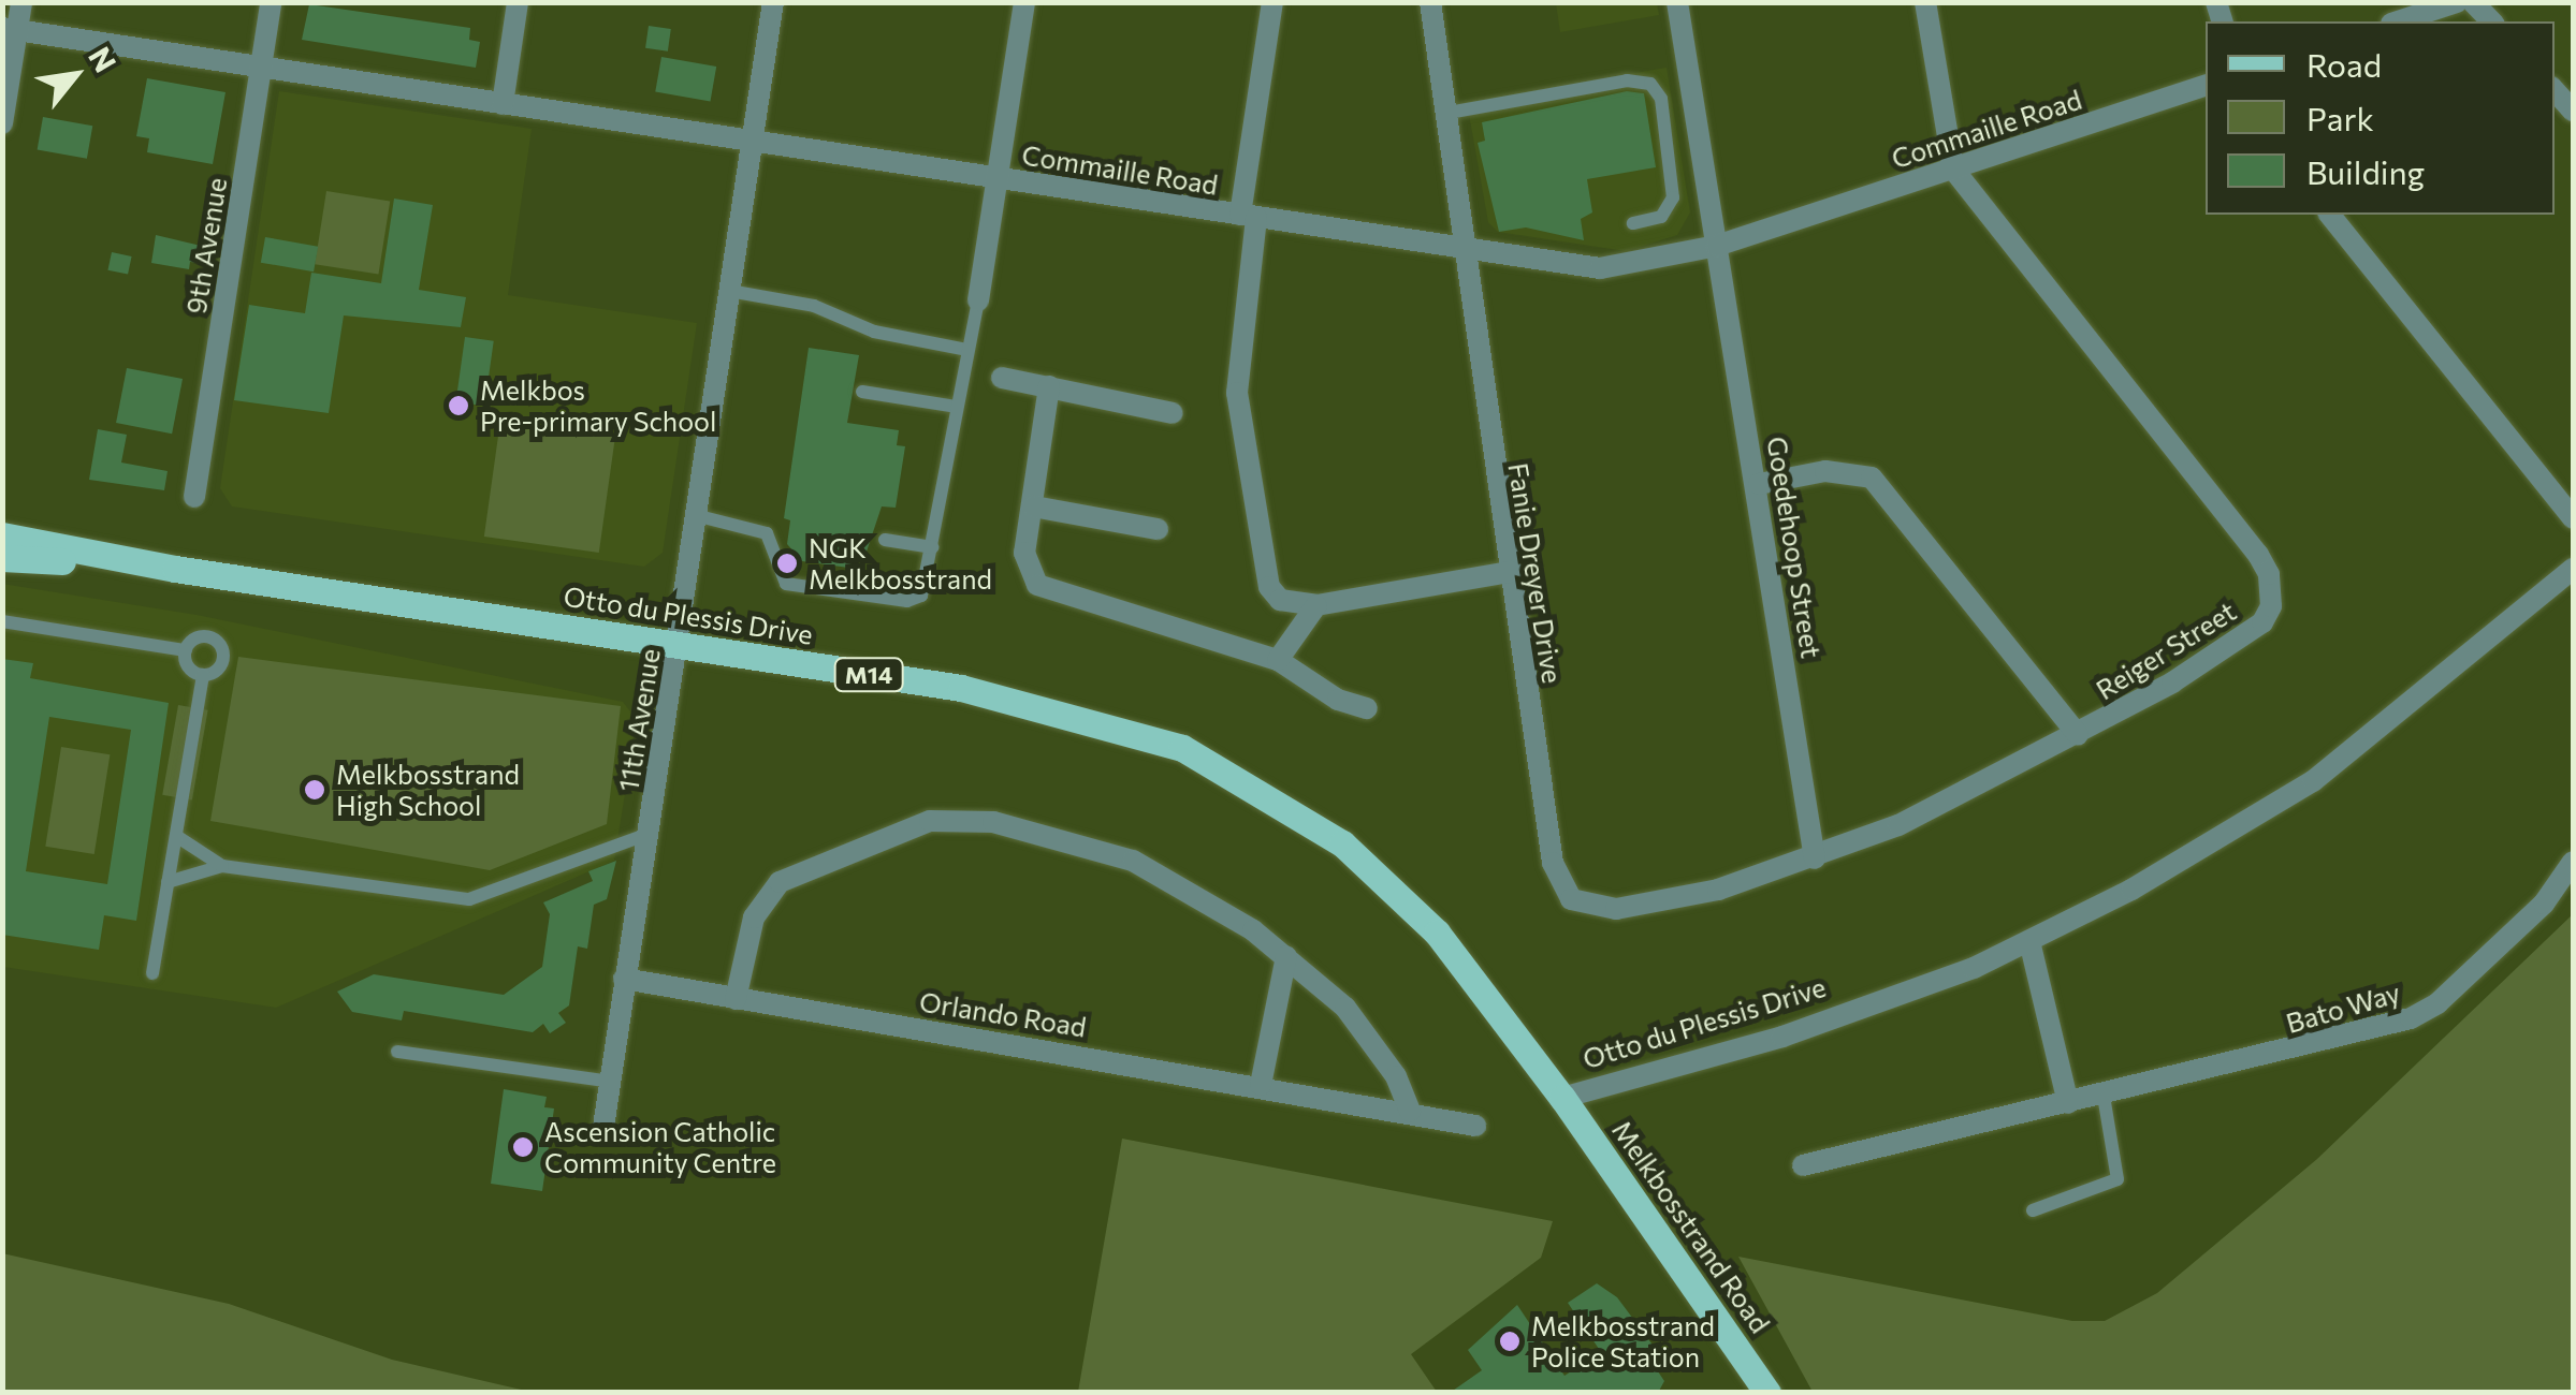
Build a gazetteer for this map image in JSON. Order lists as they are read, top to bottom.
{
  "streets": {
    "main road": ["Otto du Plessis Drive", "M14", "Melkbosstrand Road"],
    "street": [
      "Commaille Road",
      "9th Avenue",
      "Goedehoop Street",
      "Fanie Dreyer Drive",
      "Reiger Street",
      "11th Avenue",
      "Bato Way",
      "Orlando Road"
    ]
  },
  "crossings": [
    ["Commaille Road", "9th Avenue"],
    ["Commaille Road", "Goedehoop Street"],
    ["Commaille Road", "Fanie Dreyer Drive"],
    ["Commaille Road", "Reiger Street"],
    ["Commaille Road", "11th Avenue"],
    ["Goedehoop Street", "Reiger Street"],
    ["Fanie Dreyer Drive", "Reiger Street"],
    ["Otto du Plessis Drive", "11th Avenue"],
    ["Otto du Plessis Drive", "Melkbosstrand Road"],
    ["11th Avenue", "Orlando Road"]
  ],
  "places": [
    "Melkbos Pre-primary School",
    "NGK Melkbosstrand",
    "Melkbosstrand High School",
    "Ascension Catholic Community Centre",
    "Melkbosstrand Police Station"
  ],
  "legend": ["Road", "Park", "Building"],
  "north": "top right"
}
